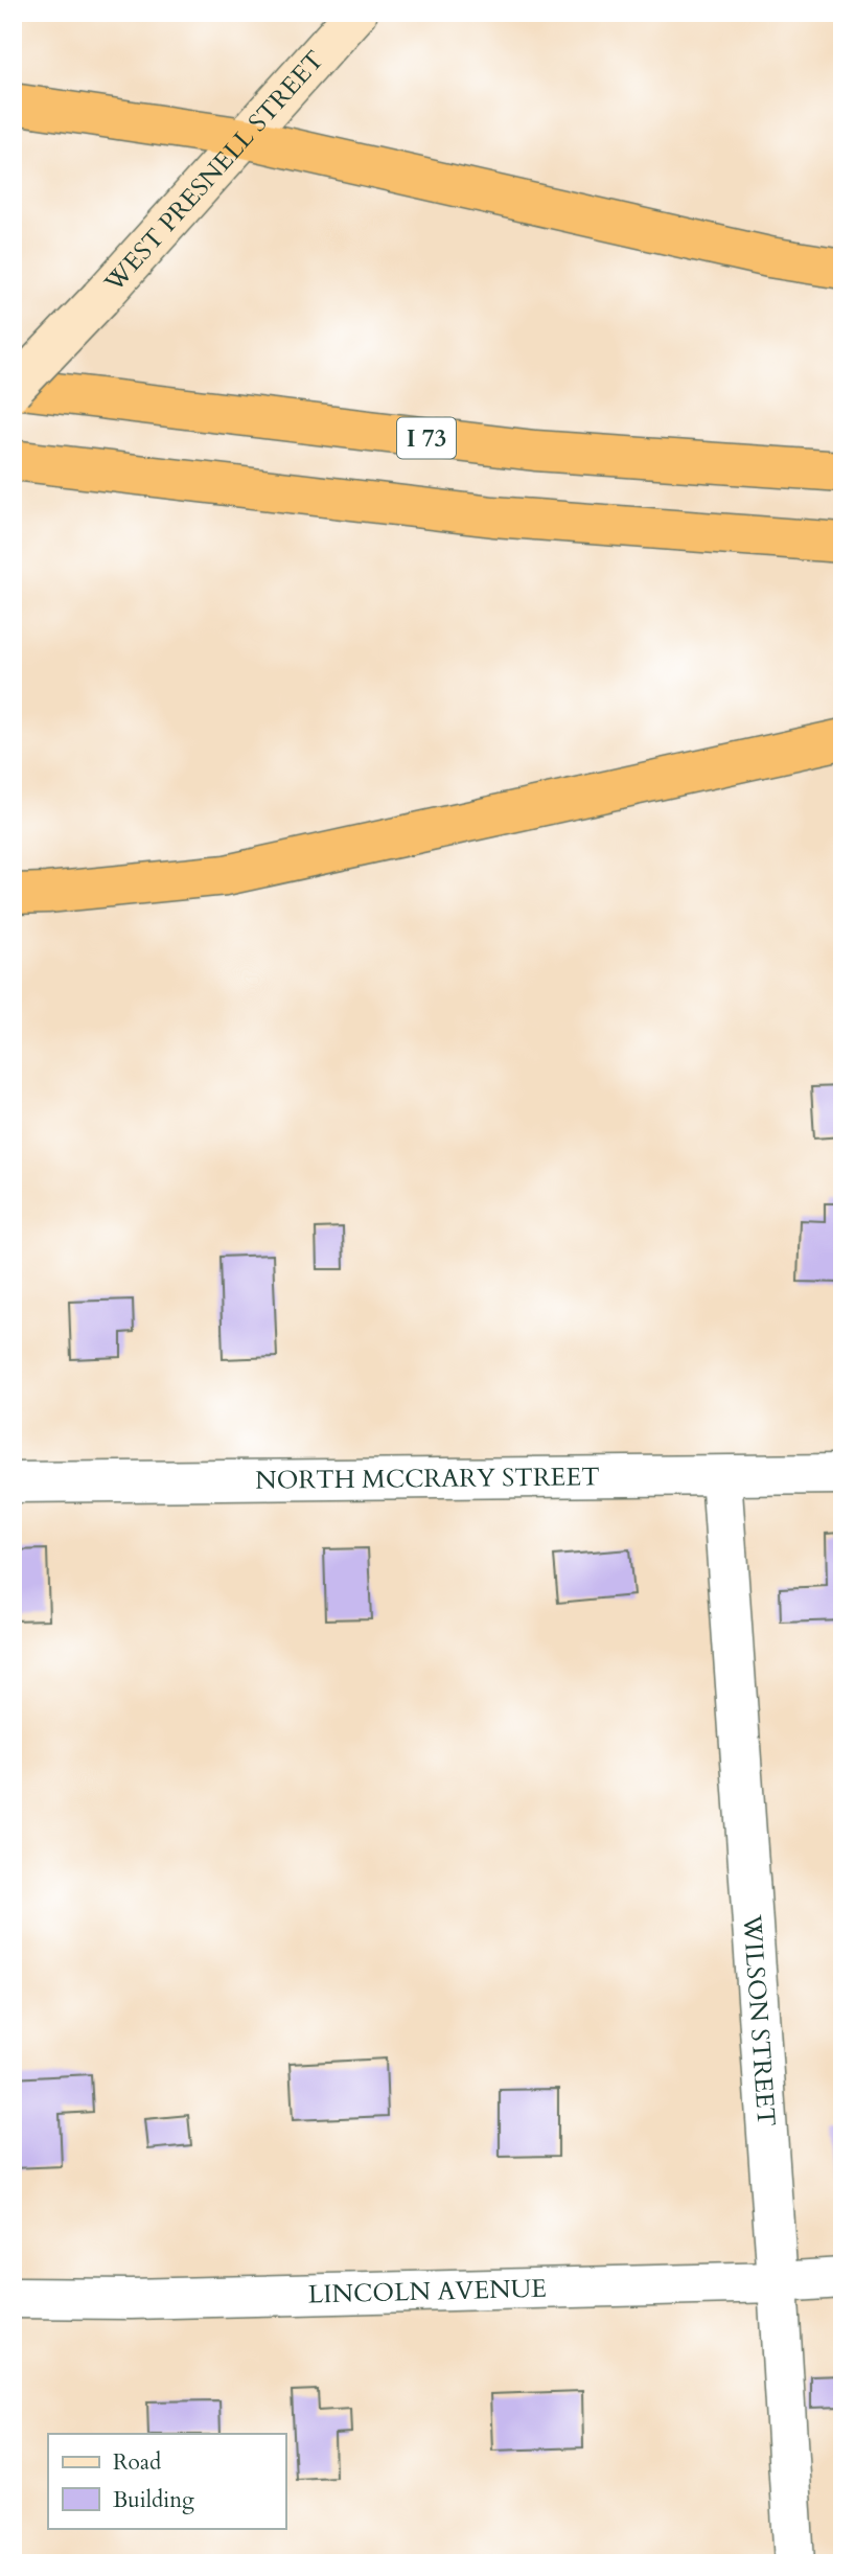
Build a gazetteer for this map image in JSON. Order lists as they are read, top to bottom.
{
  "streets": {
    "highway": ["I 73"],
    "main road": ["WEST PRESNELL STREET"],
    "street": ["NORTH MCCRARY STREET", "WILSON STREET", "LINCOLN AVENUE"]
  },
  "crossings": [
    ["WEST PRESNELL STREET", "I 73"],
    ["NORTH MCCRARY STREET", "WILSON STREET"],
    ["WILSON STREET", "LINCOLN AVENUE"]
  ],
  "legend": ["Road", "Building"]
}
